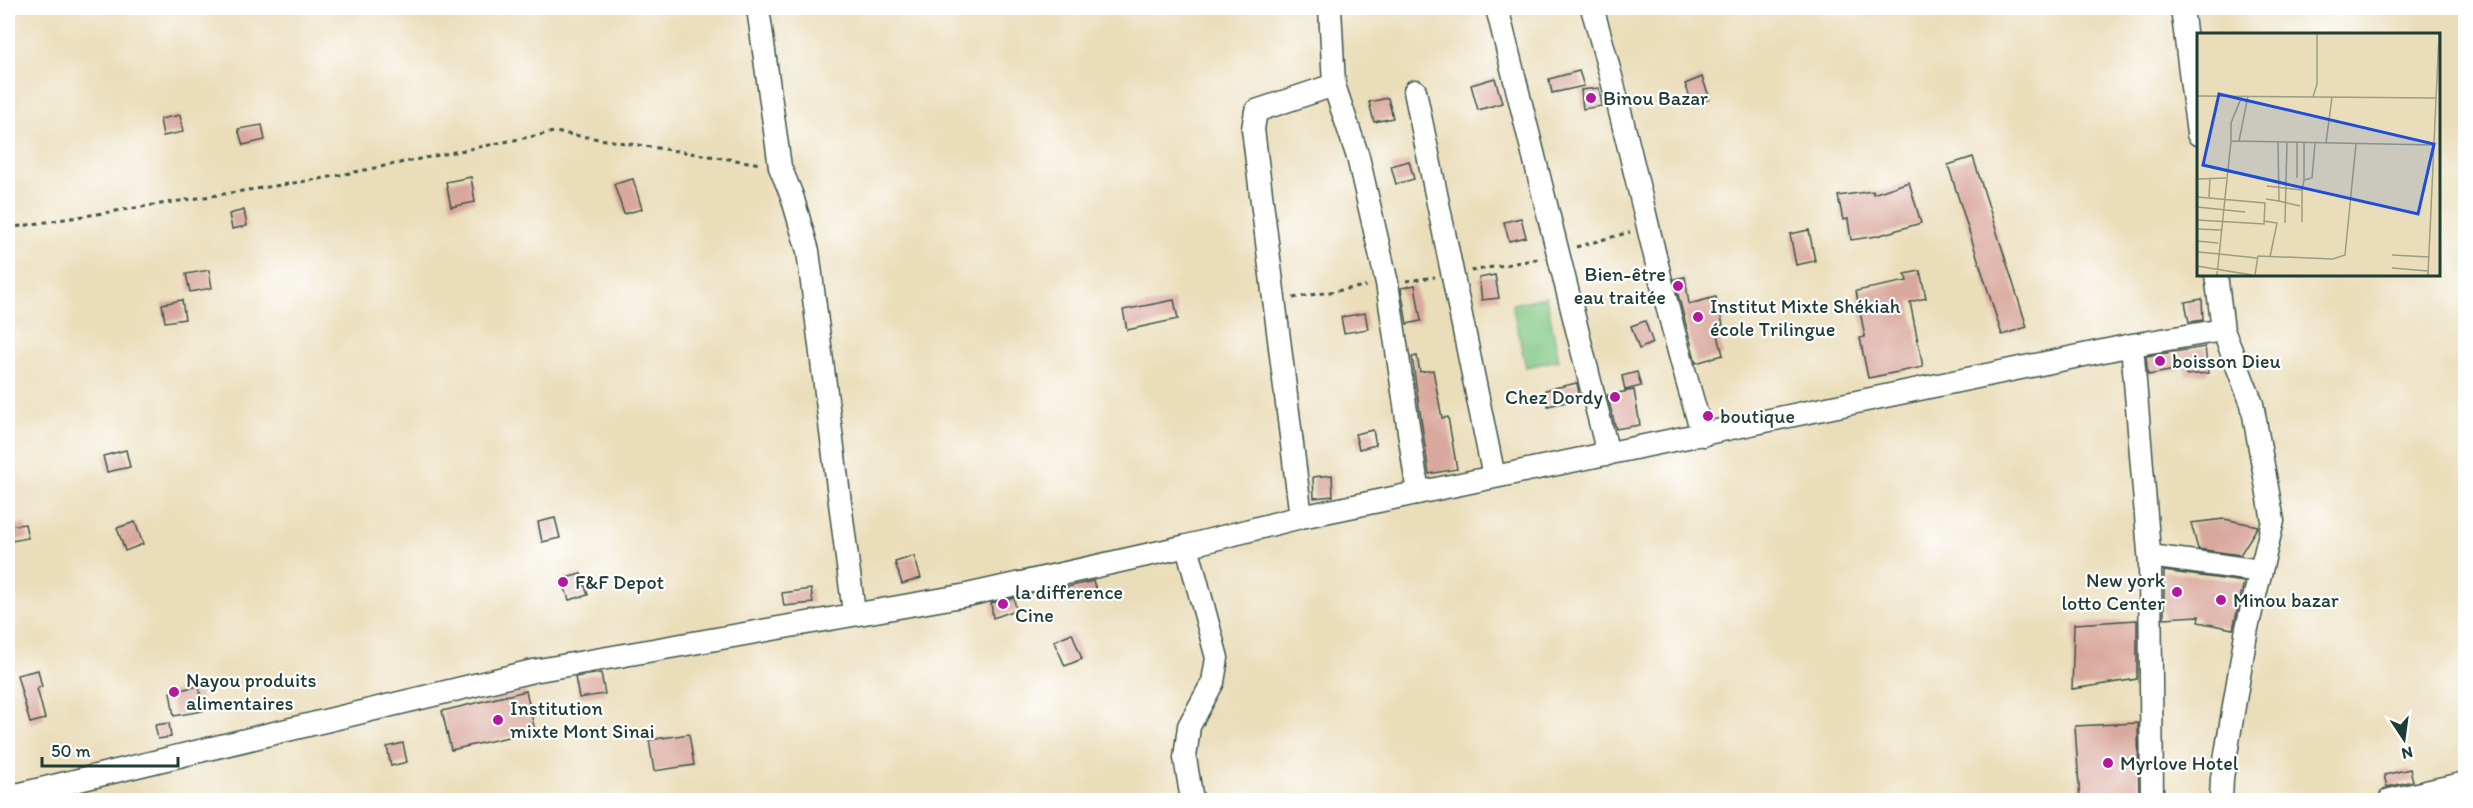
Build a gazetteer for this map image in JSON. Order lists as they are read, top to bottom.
{
  "places": [
    "Binou Bazar",
    "Bien-être eau traitée",
    "Institut Mixte Shékiah école Trilingue",
    "boisson Dieu",
    "Chez Dordy",
    "boutique",
    "F&F Depot",
    "New york lotto Center",
    "Minou bazar",
    "la difference Cine",
    "Nayou produits alimentaires",
    "Institution mixte Mont Sinai",
    "Myrlove Hotel"
  ],
  "scale_bar": "50 m",
  "north": "bottom"
}
